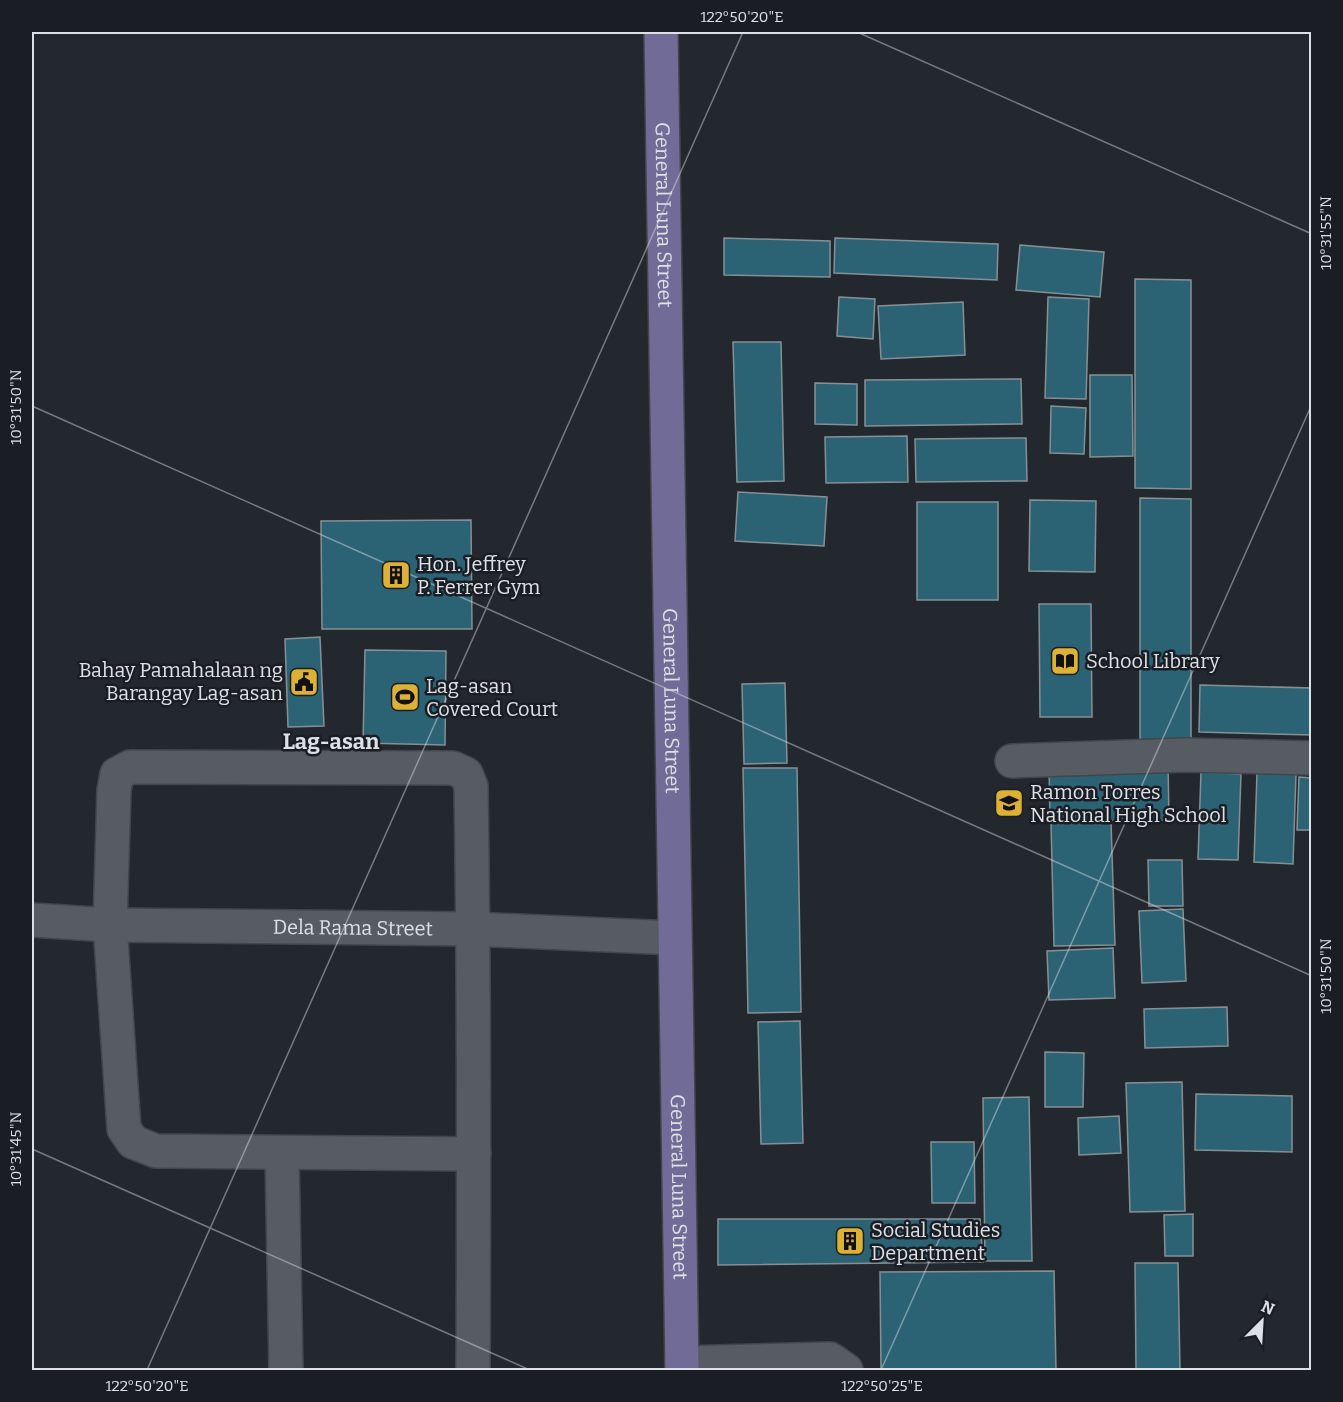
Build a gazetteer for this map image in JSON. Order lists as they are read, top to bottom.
{
  "streets": {
    "main road": ["General Luna Street"],
    "street": ["Dela Rama Street"]
  },
  "crossings": [
    ["General Luna Street", "Dela Rama Street"]
  ],
  "districts": ["Lag-asan"],
  "places": {
    "building": ["Hon. Jeffrey P. Ferrer Gym", "Social Studies Department"],
    "library": ["School Library"],
    "public building": ["Bahay Pamahalaan ng Barangay Lag-asan"],
    "sports": ["Lag-asan Covered Court"],
    "school or university": ["Ramon Torres National High School"]
  },
  "north": "top right",
  "coordinates": [
    "122°50'20\"E",
    "10°31'55\"N",
    "10°31'50\"N",
    "10°31'45\"N",
    "122°50'25\"E"
  ]
}
